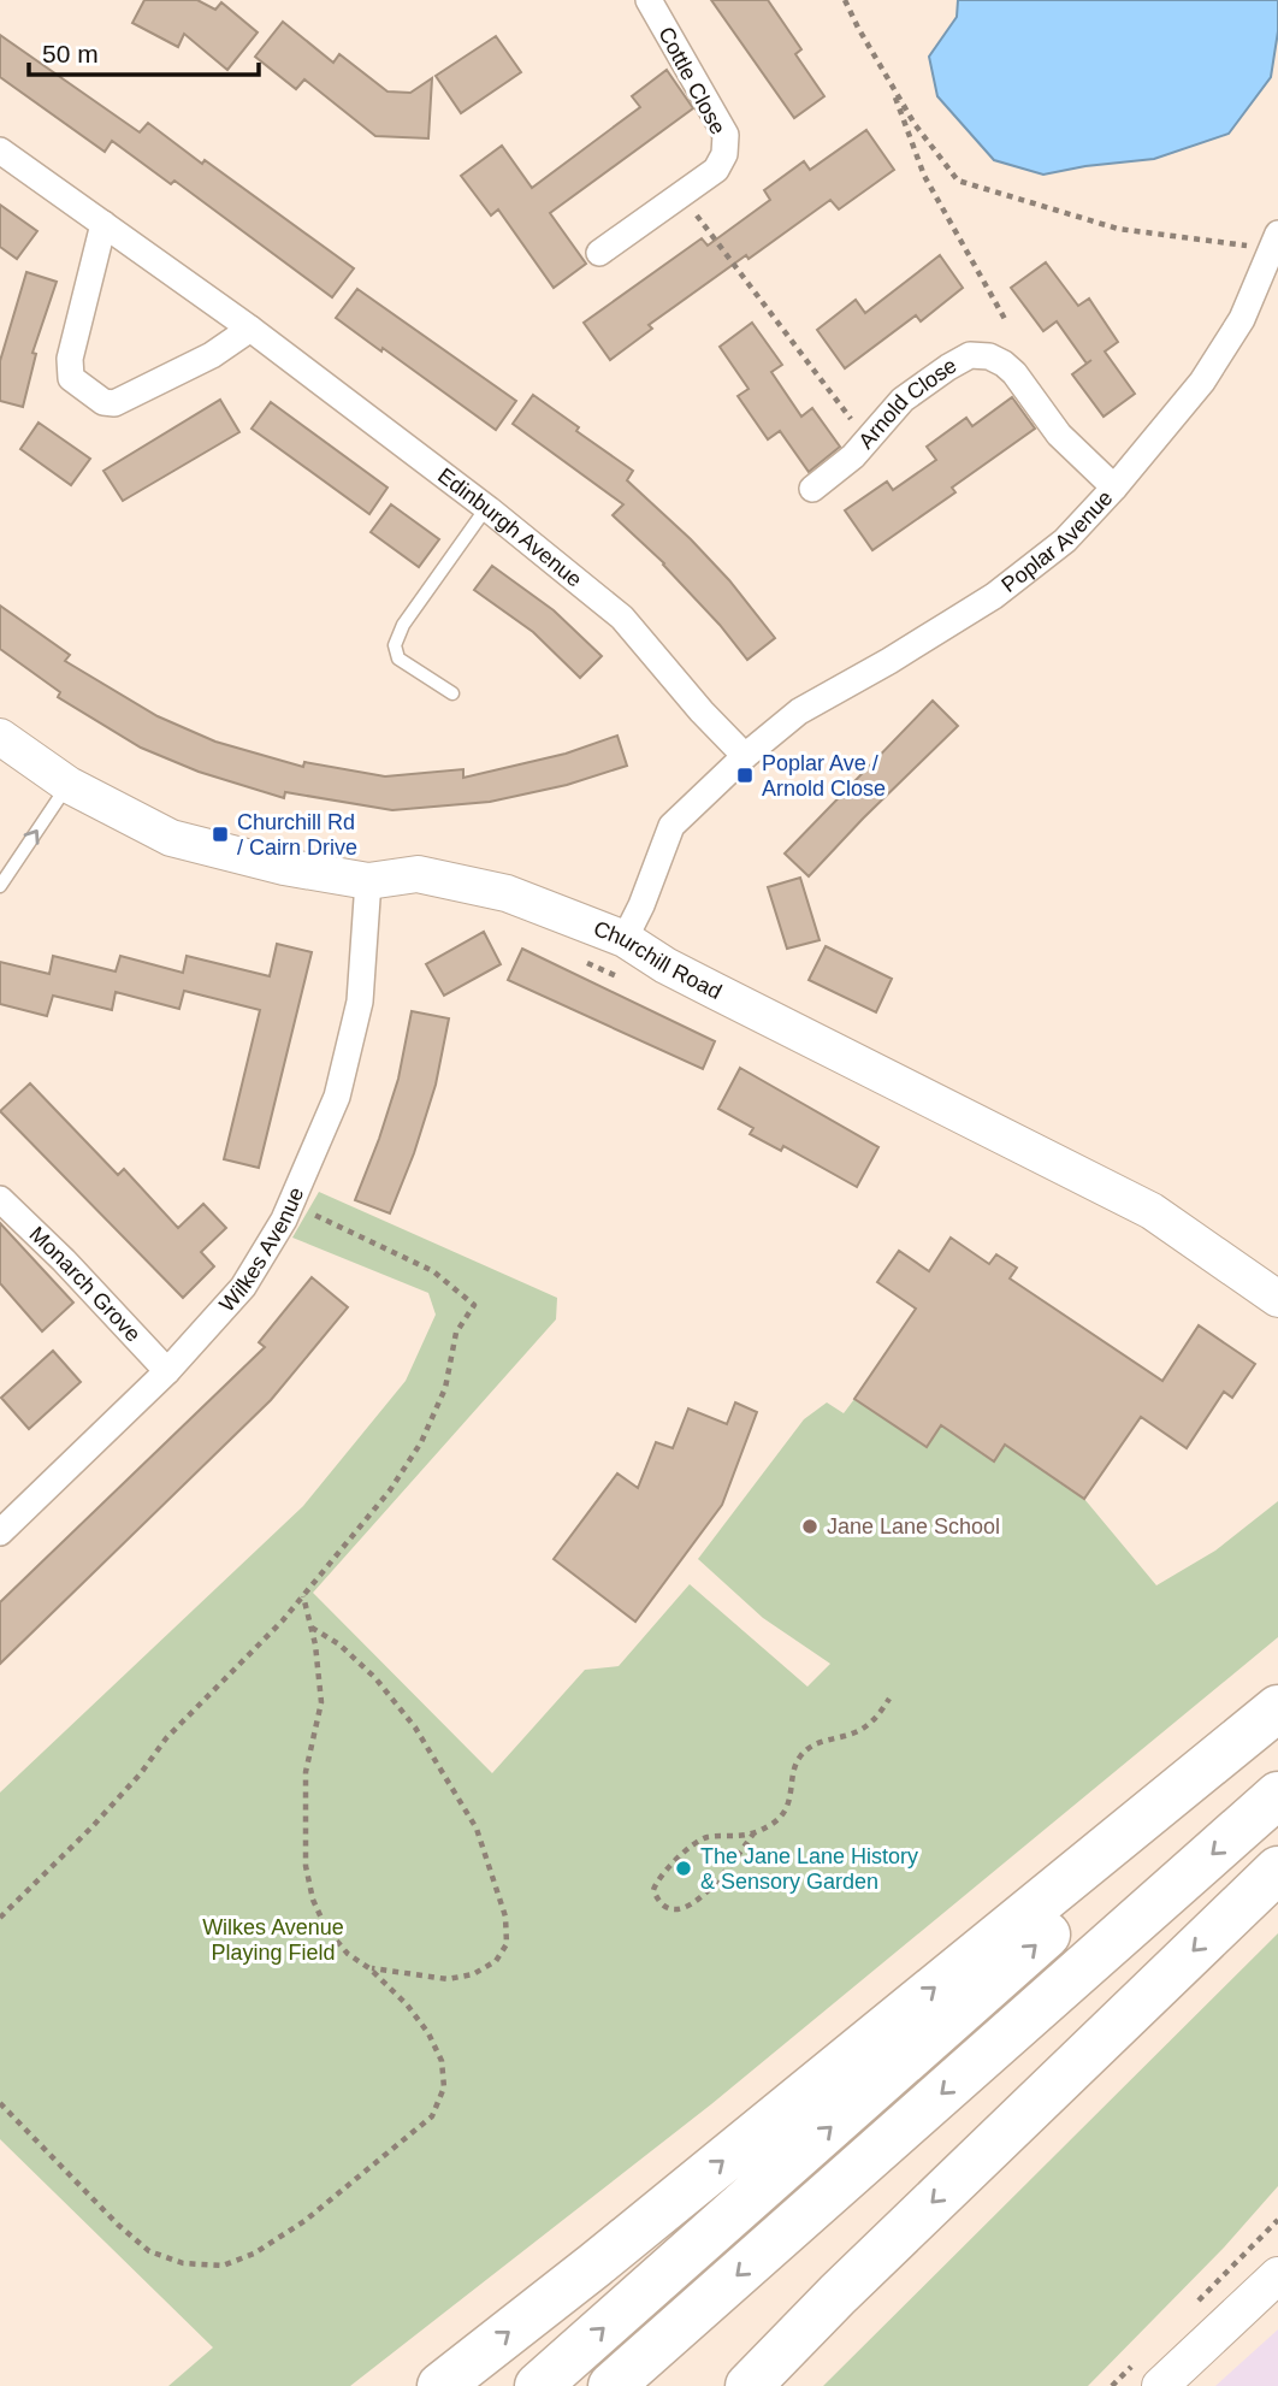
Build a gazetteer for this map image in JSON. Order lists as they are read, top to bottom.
{
  "streets": {
    "street": [
      "Cottle Close",
      "Arnold Close",
      "Edinburgh Avenue",
      "Poplar Avenue",
      "Churchill Road",
      "Wilkes Avenue",
      "Monarch Grove"
    ]
  },
  "crossings": [
    ["Arnold Close", "Poplar Avenue"],
    ["Edinburgh Avenue", "Poplar Avenue"],
    ["Poplar Avenue", "Churchill Road"],
    ["Churchill Road", "Wilkes Avenue"],
    ["Wilkes Avenue", "Monarch Grove"]
  ],
  "parks": ["Wilkes Avenue Playing Field"],
  "places": {
    "transit": ["Poplar Ave / Arnold Close", "Churchill Rd / Cairn Drive"],
    "other": ["Jane Lane School", "The Jane Lane History & Sensory Garden"]
  },
  "scale_bar": "50 m"
}
